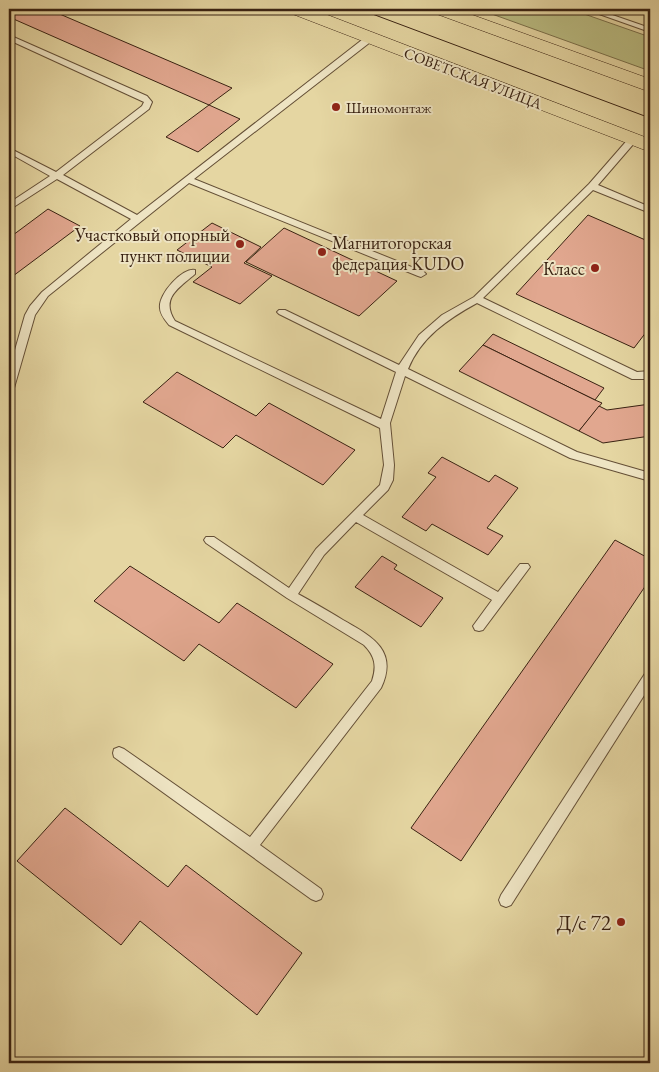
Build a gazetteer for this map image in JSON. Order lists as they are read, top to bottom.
{
  "streets": {
    "main road": ["СОВЕТСКАЯ УЛИЦА"]
  },
  "places": [
    "Шиномонтаж",
    "Участковый опорный пункт полиции",
    "Магнитогорская федерация KUDO",
    "Класс",
    "Д/с 72"
  ]
}
